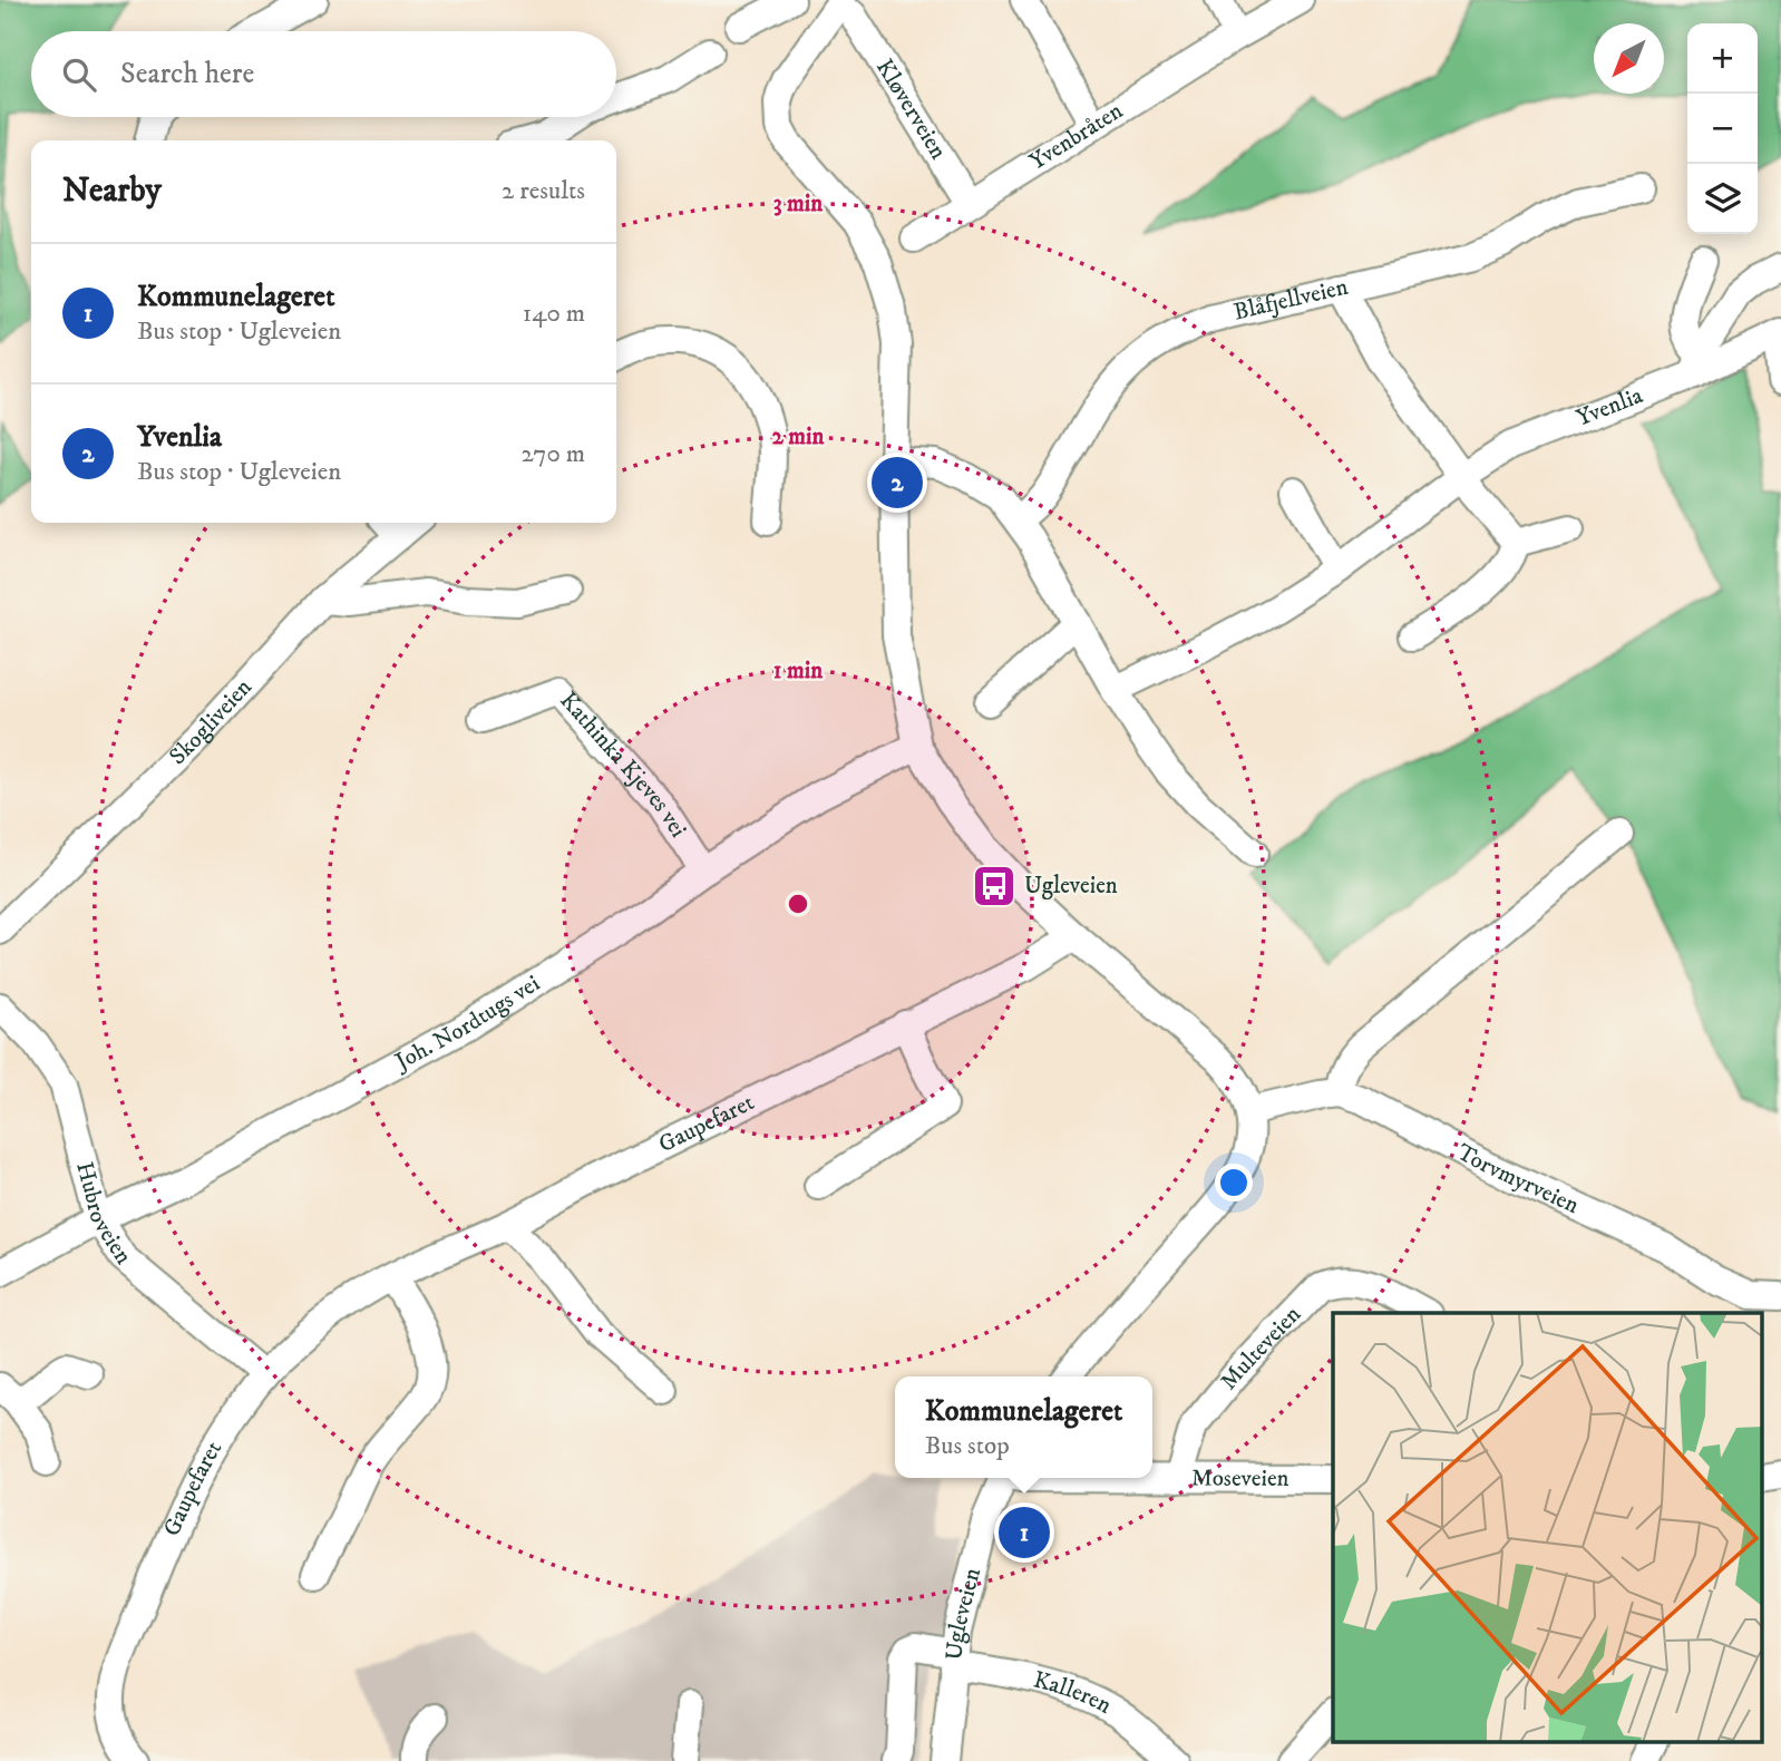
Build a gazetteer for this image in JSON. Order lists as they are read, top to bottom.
{
  "streets": {
    "street": [
      "Kløverveien",
      "Yvenbråten",
      "Blåfjellveien",
      "Yvenlia",
      "Skogliveien",
      "Kathinka Kjeves vei",
      "Joh. Nordtugs vei",
      "Gaupefaret",
      "Torvmyrveien",
      "Hubroveien",
      "Multeveien",
      "Moseveien",
      "Ugleveien",
      "Kalleren"
    ]
  },
  "crossings": [
    ["Kløverveien", "Yvenbråten"],
    ["Kathinka Kjeves vei", "Joh. Nordtugs vei"],
    ["Joh. Nordtugs vei", "Hubroveien"],
    ["Gaupefaret", "Hubroveien"],
    ["Multeveien", "Moseveien"],
    ["Ugleveien", "Kalleren"]
  ],
  "places": {
    "bus stop": ["Ugleveien"]
  },
  "north": "bottom left",
  "page": {
    "map_buttons": ["+", "−"],
    "search": "Search here",
    "heading": ["Nearby", "2 results"],
    "list": [
      {
        "mark": "1",
        "name": "Kommunelageret",
        "note": "Bus stop · Ugleveien",
        "value": "140 m"
      },
      {
        "mark": "2",
        "name": "Yvenlia",
        "note": "Bus stop · Ugleveien",
        "value": "270 m"
      }
    ],
    "pins": ["2", "1"],
    "popup": ["Kommunelageret", "Bus stop"]
  },
  "rings": ["3 min", "2 min", "1 min"]
}
